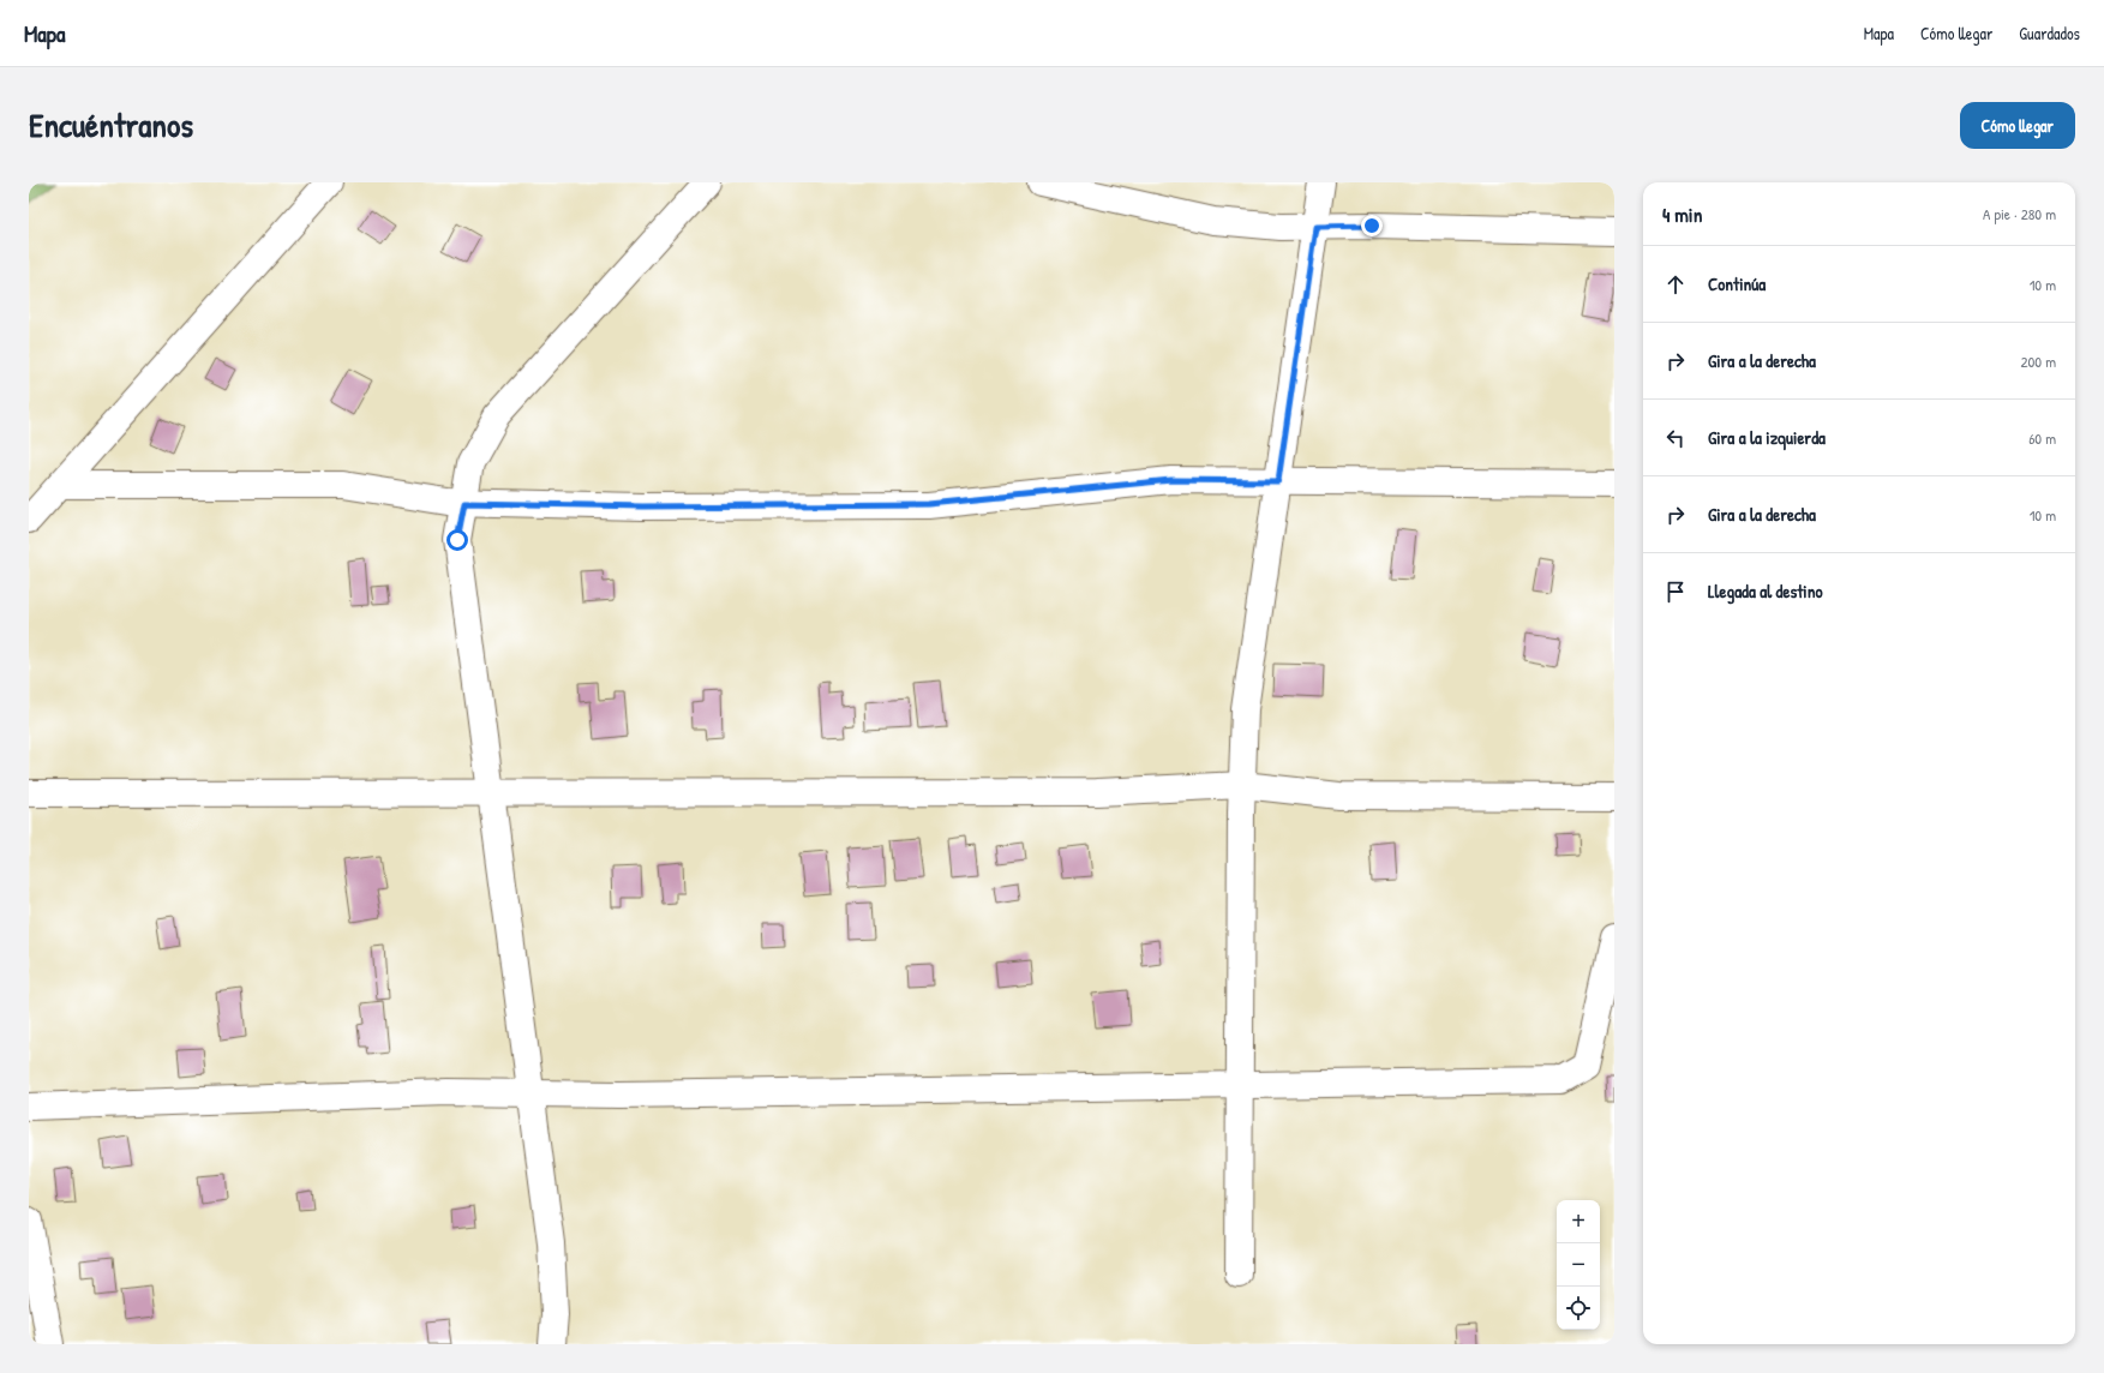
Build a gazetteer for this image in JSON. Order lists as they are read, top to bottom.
{
  "page": {
    "header": "Mapa",
    "nav": ["Mapa", "Cómo llegar", "Guardados"],
    "title": "Encuéntranos",
    "buttons": "Cómo llegar",
    "heading": ["4 min", "A pie · 280 m"],
    "list": [
      ["Continúa", "10 m"],
      ["Gira a la derecha", "200 m"],
      ["Gira a la izquierda", "60 m"],
      ["Gira a la derecha", "10 m"],
      "Llegada al destino"
    ],
    "map_buttons": ["+", "−"]
  }
}
